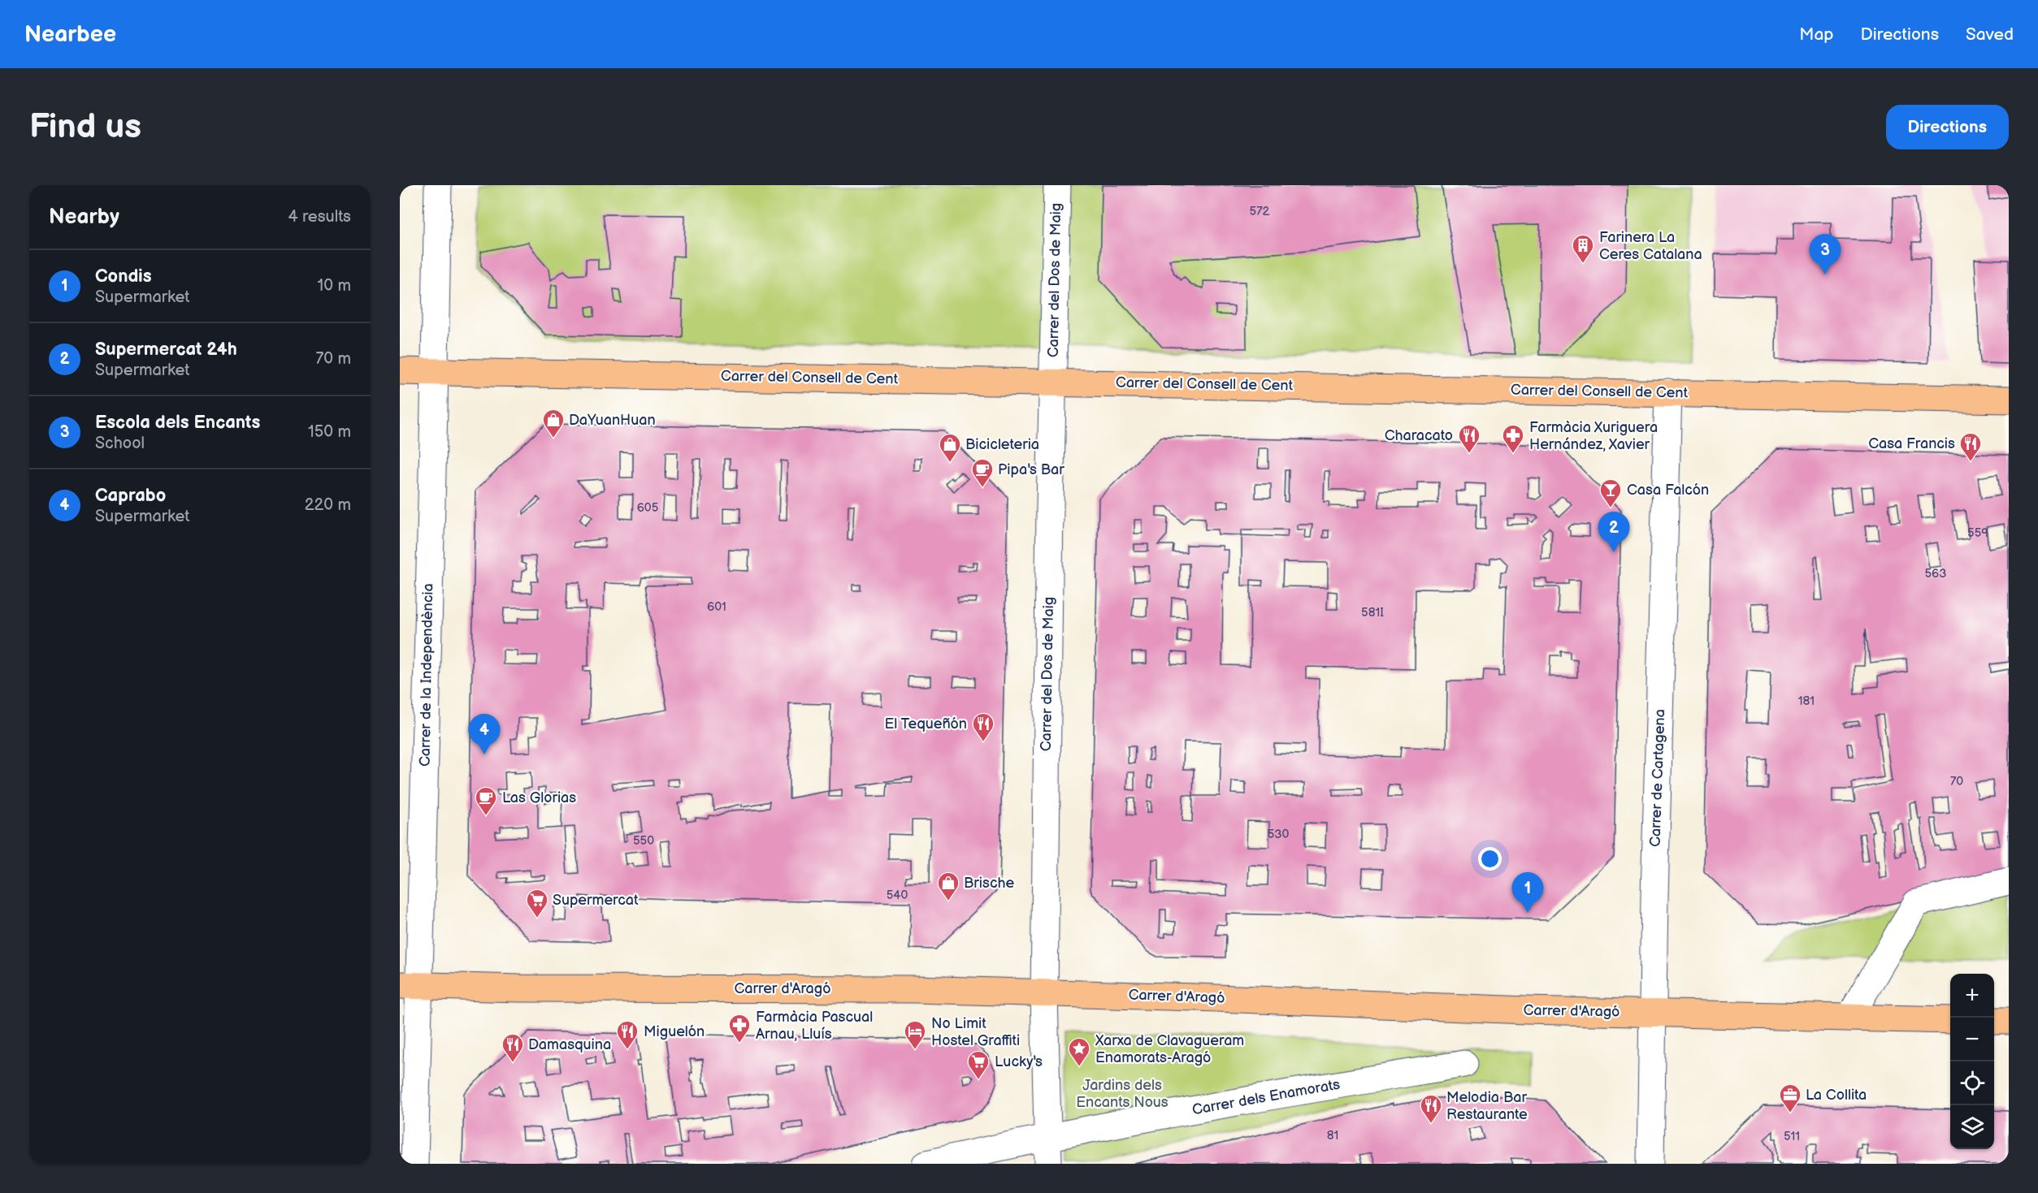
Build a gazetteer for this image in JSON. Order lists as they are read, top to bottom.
{
  "streets": {
    "main road": ["Carrer del Consell de Cent", "Carrer d'Aragó"],
    "street": [
      "Carrer del Dos de Maig",
      "Carrer de la Independència",
      "Carrer de Cartagena",
      "Carrer dels Enamorats"
    ]
  },
  "crossings": [
    ["Carrer del Dos de Maig", "Carrer del Consell de Cent"],
    ["Carrer del Dos de Maig", "Carrer d'Aragó"],
    ["Carrer del Dos de Maig", "Carrer dels Enamorats"],
    ["Carrer del Consell de Cent", "Carrer de la Independència"],
    ["Carrer del Consell de Cent", "Carrer de Cartagena"],
    ["Carrer de la Independència", "Carrer d'Aragó"],
    ["Carrer de Cartagena", "Carrer d'Aragó"]
  ],
  "parks": ["Jardins dels Encants Nous"],
  "places": {
    "building": ["Farinera La Ceres Catalana"],
    "shop": ["DaYuanHuan", "Bicicleteria", "Brische"],
    "restaurant": [
      "Characato",
      "Casa Francis",
      "El Tequeñón",
      "Miguelón",
      "Damasquina",
      "Melodia Bar Restaurante"
    ],
    "pharmacy": ["Farmàcia Xuriguera Hernández, Xavier", "Farmàcia Pascual Arnau, Lluís"],
    "cafe": ["Pipa's Bar", "Las Glorias"],
    "bar": ["Casa Falcón"],
    "supermarket": ["Supermercat", "Lucky's"],
    "hotel": ["No Limit Hostel Graffiti"],
    "place": ["Xarxa de Clavagueram Enamorats-Aragó"],
    "office": ["La Collita"]
  },
  "house_numbers": [
    "572",
    "605",
    "559",
    "563",
    "601",
    "581I",
    "181",
    "70",
    "530",
    "550",
    "540",
    "81",
    "511"
  ],
  "page": {
    "header": "Nearbee",
    "nav": ["Map", "Directions", "Saved"],
    "buttons": "Directions",
    "title": "Find us",
    "heading": ["Nearby", "4 results"],
    "pins": [
      "3",
      "2",
      "4",
      "1"
    ],
    "list": [
      {
        "mark": "1",
        "name": "Condis",
        "note": "Supermarket",
        "value": "10 m"
      },
      {
        "mark": "2",
        "name": "Supermercat 24h",
        "note": "Supermarket",
        "value": "70 m"
      },
      {
        "mark": "3",
        "name": "Escola dels Encants",
        "note": "School",
        "value": "150 m"
      },
      {
        "mark": "4",
        "name": "Caprabo",
        "note": "Supermarket",
        "value": "220 m"
      }
    ],
    "map_buttons": ["+", "−"]
  }
}
